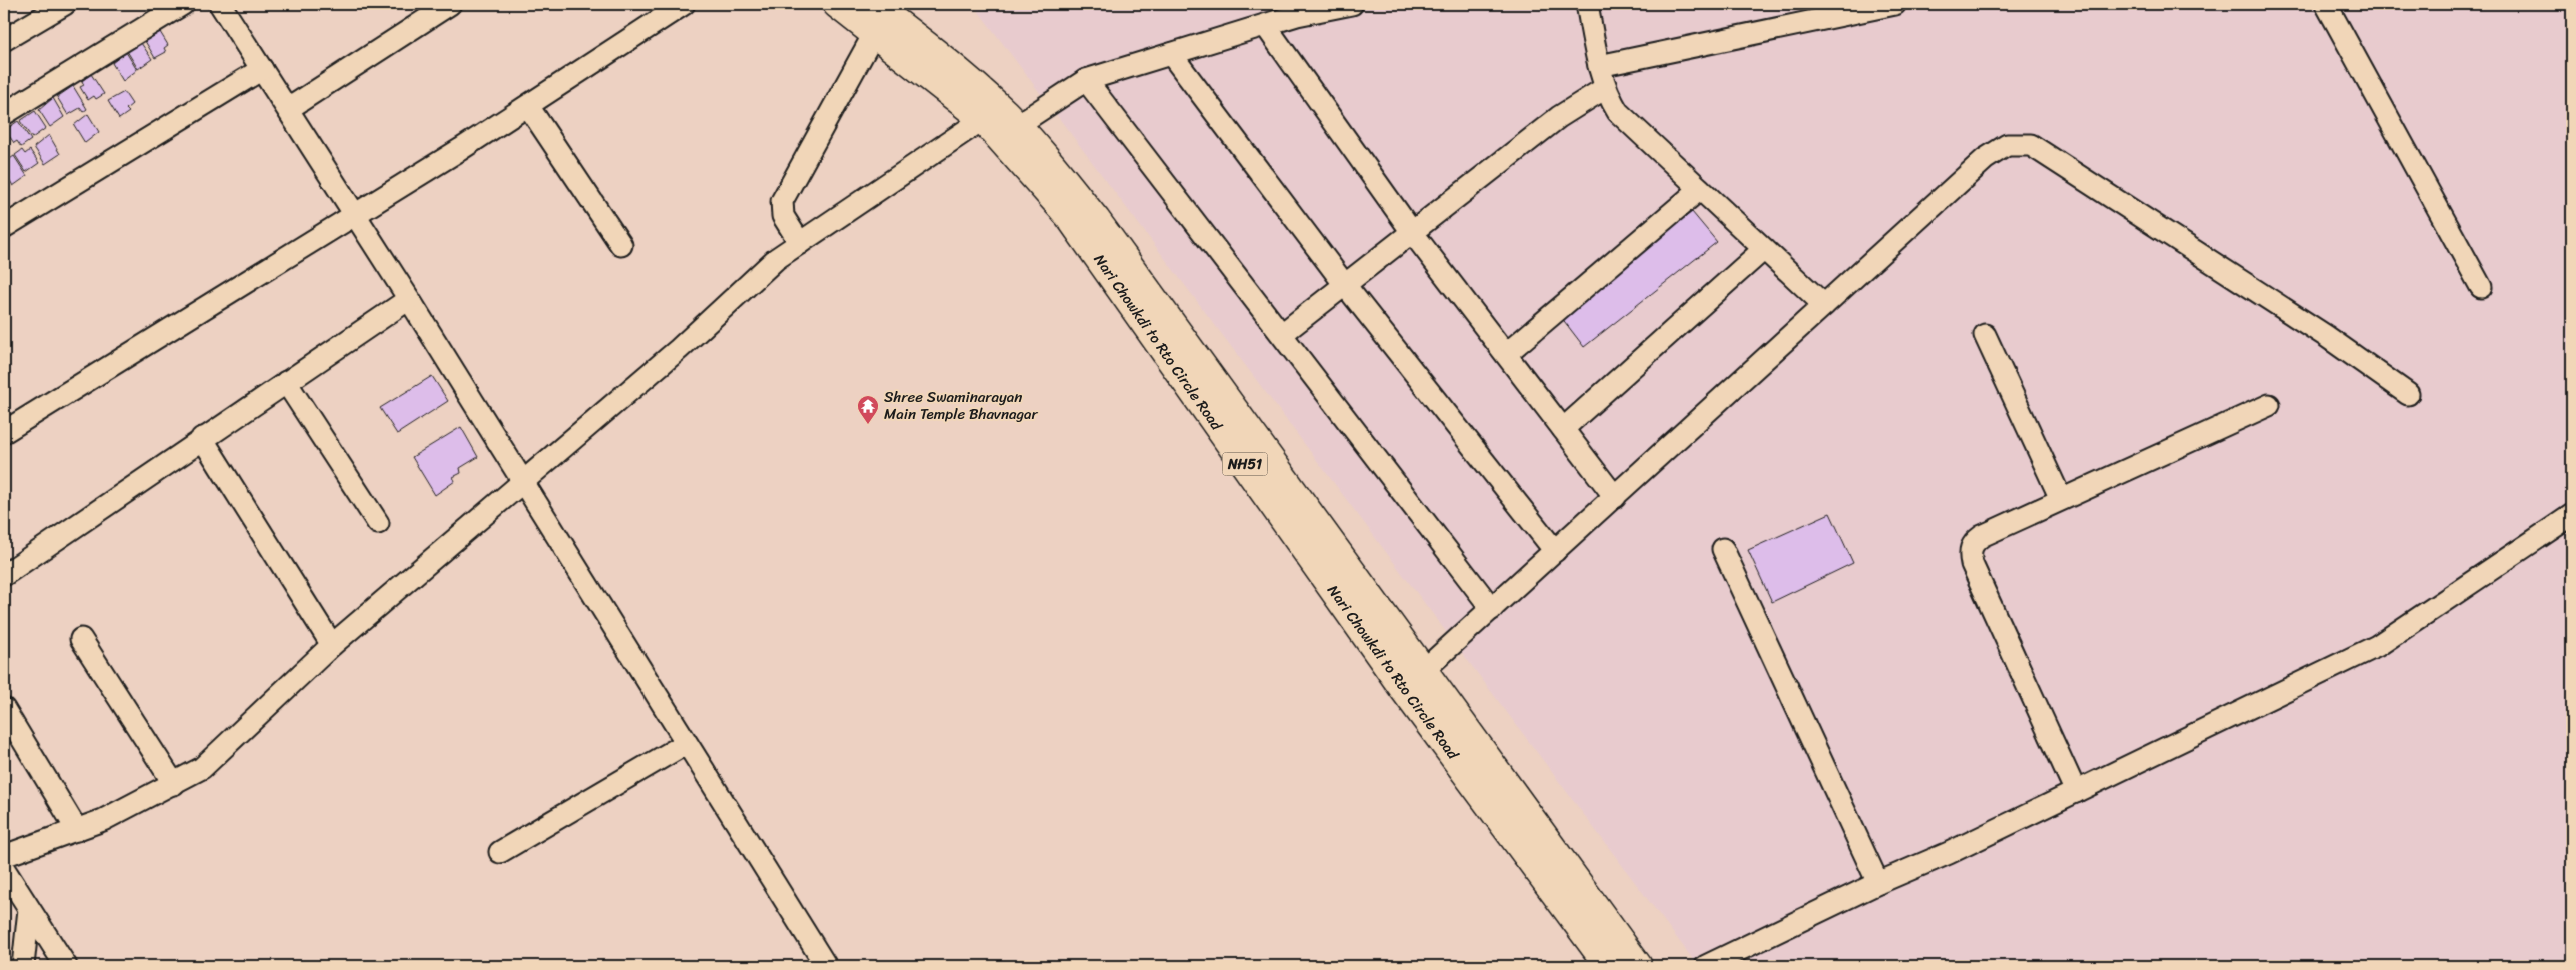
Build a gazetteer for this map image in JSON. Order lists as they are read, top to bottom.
{
  "streets": {
    "highway": ["Nari Chowkdi to Rto Circle Road", "NH51"]
  },
  "crossings": [
    ["Nari Chowkdi to Rto Circle Road", "NH51"]
  ],
  "places": {
    "temple": ["Shree Swaminarayan Main Temple Bhavnagar"]
  }
}
